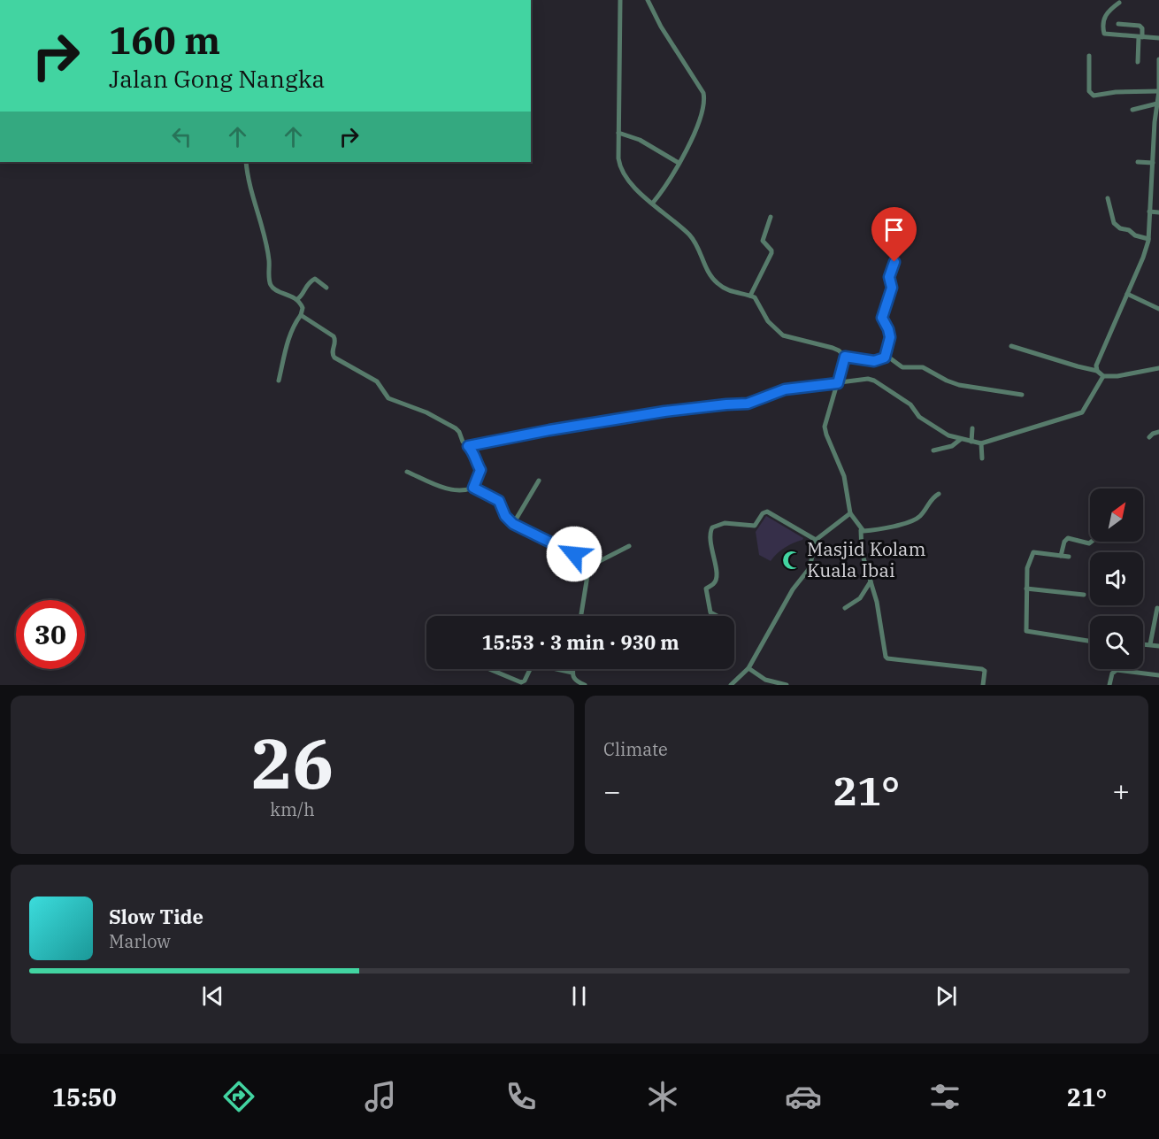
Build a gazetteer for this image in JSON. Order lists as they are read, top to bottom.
{
  "places": {
    "mosque": ["Masjid Kolam Kuala Ibai"]
  },
  "north": "top right",
  "page": {
    "turn": ["160 m", "Jalan Gong Nangka"],
    "limit": "30",
    "trip": "15:53 · 3 min · 930 m",
    "tile": [
      ["26", "km/h"],
      "Climate"
    ],
    "heat": ["−", "21°", "+"],
    "song": ["Slow Tide", "Marlow"],
    "tabs": ["15:50", "21°"]
  }
}
